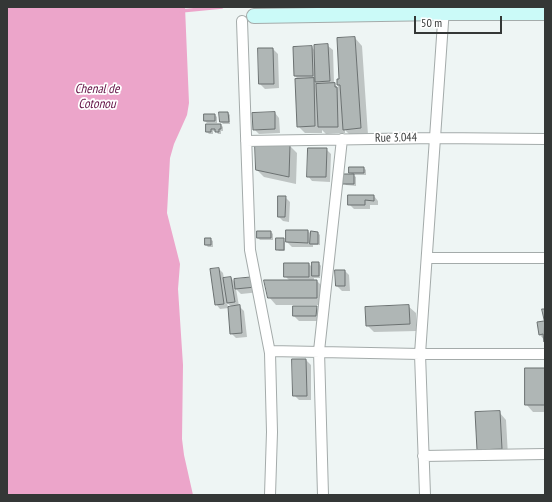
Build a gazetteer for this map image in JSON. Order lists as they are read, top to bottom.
{
  "streets": {
    "street": ["Rue 3.044"]
  },
  "water": ["Chenal de Cotonou"],
  "scale_bar": "50 m"
}
